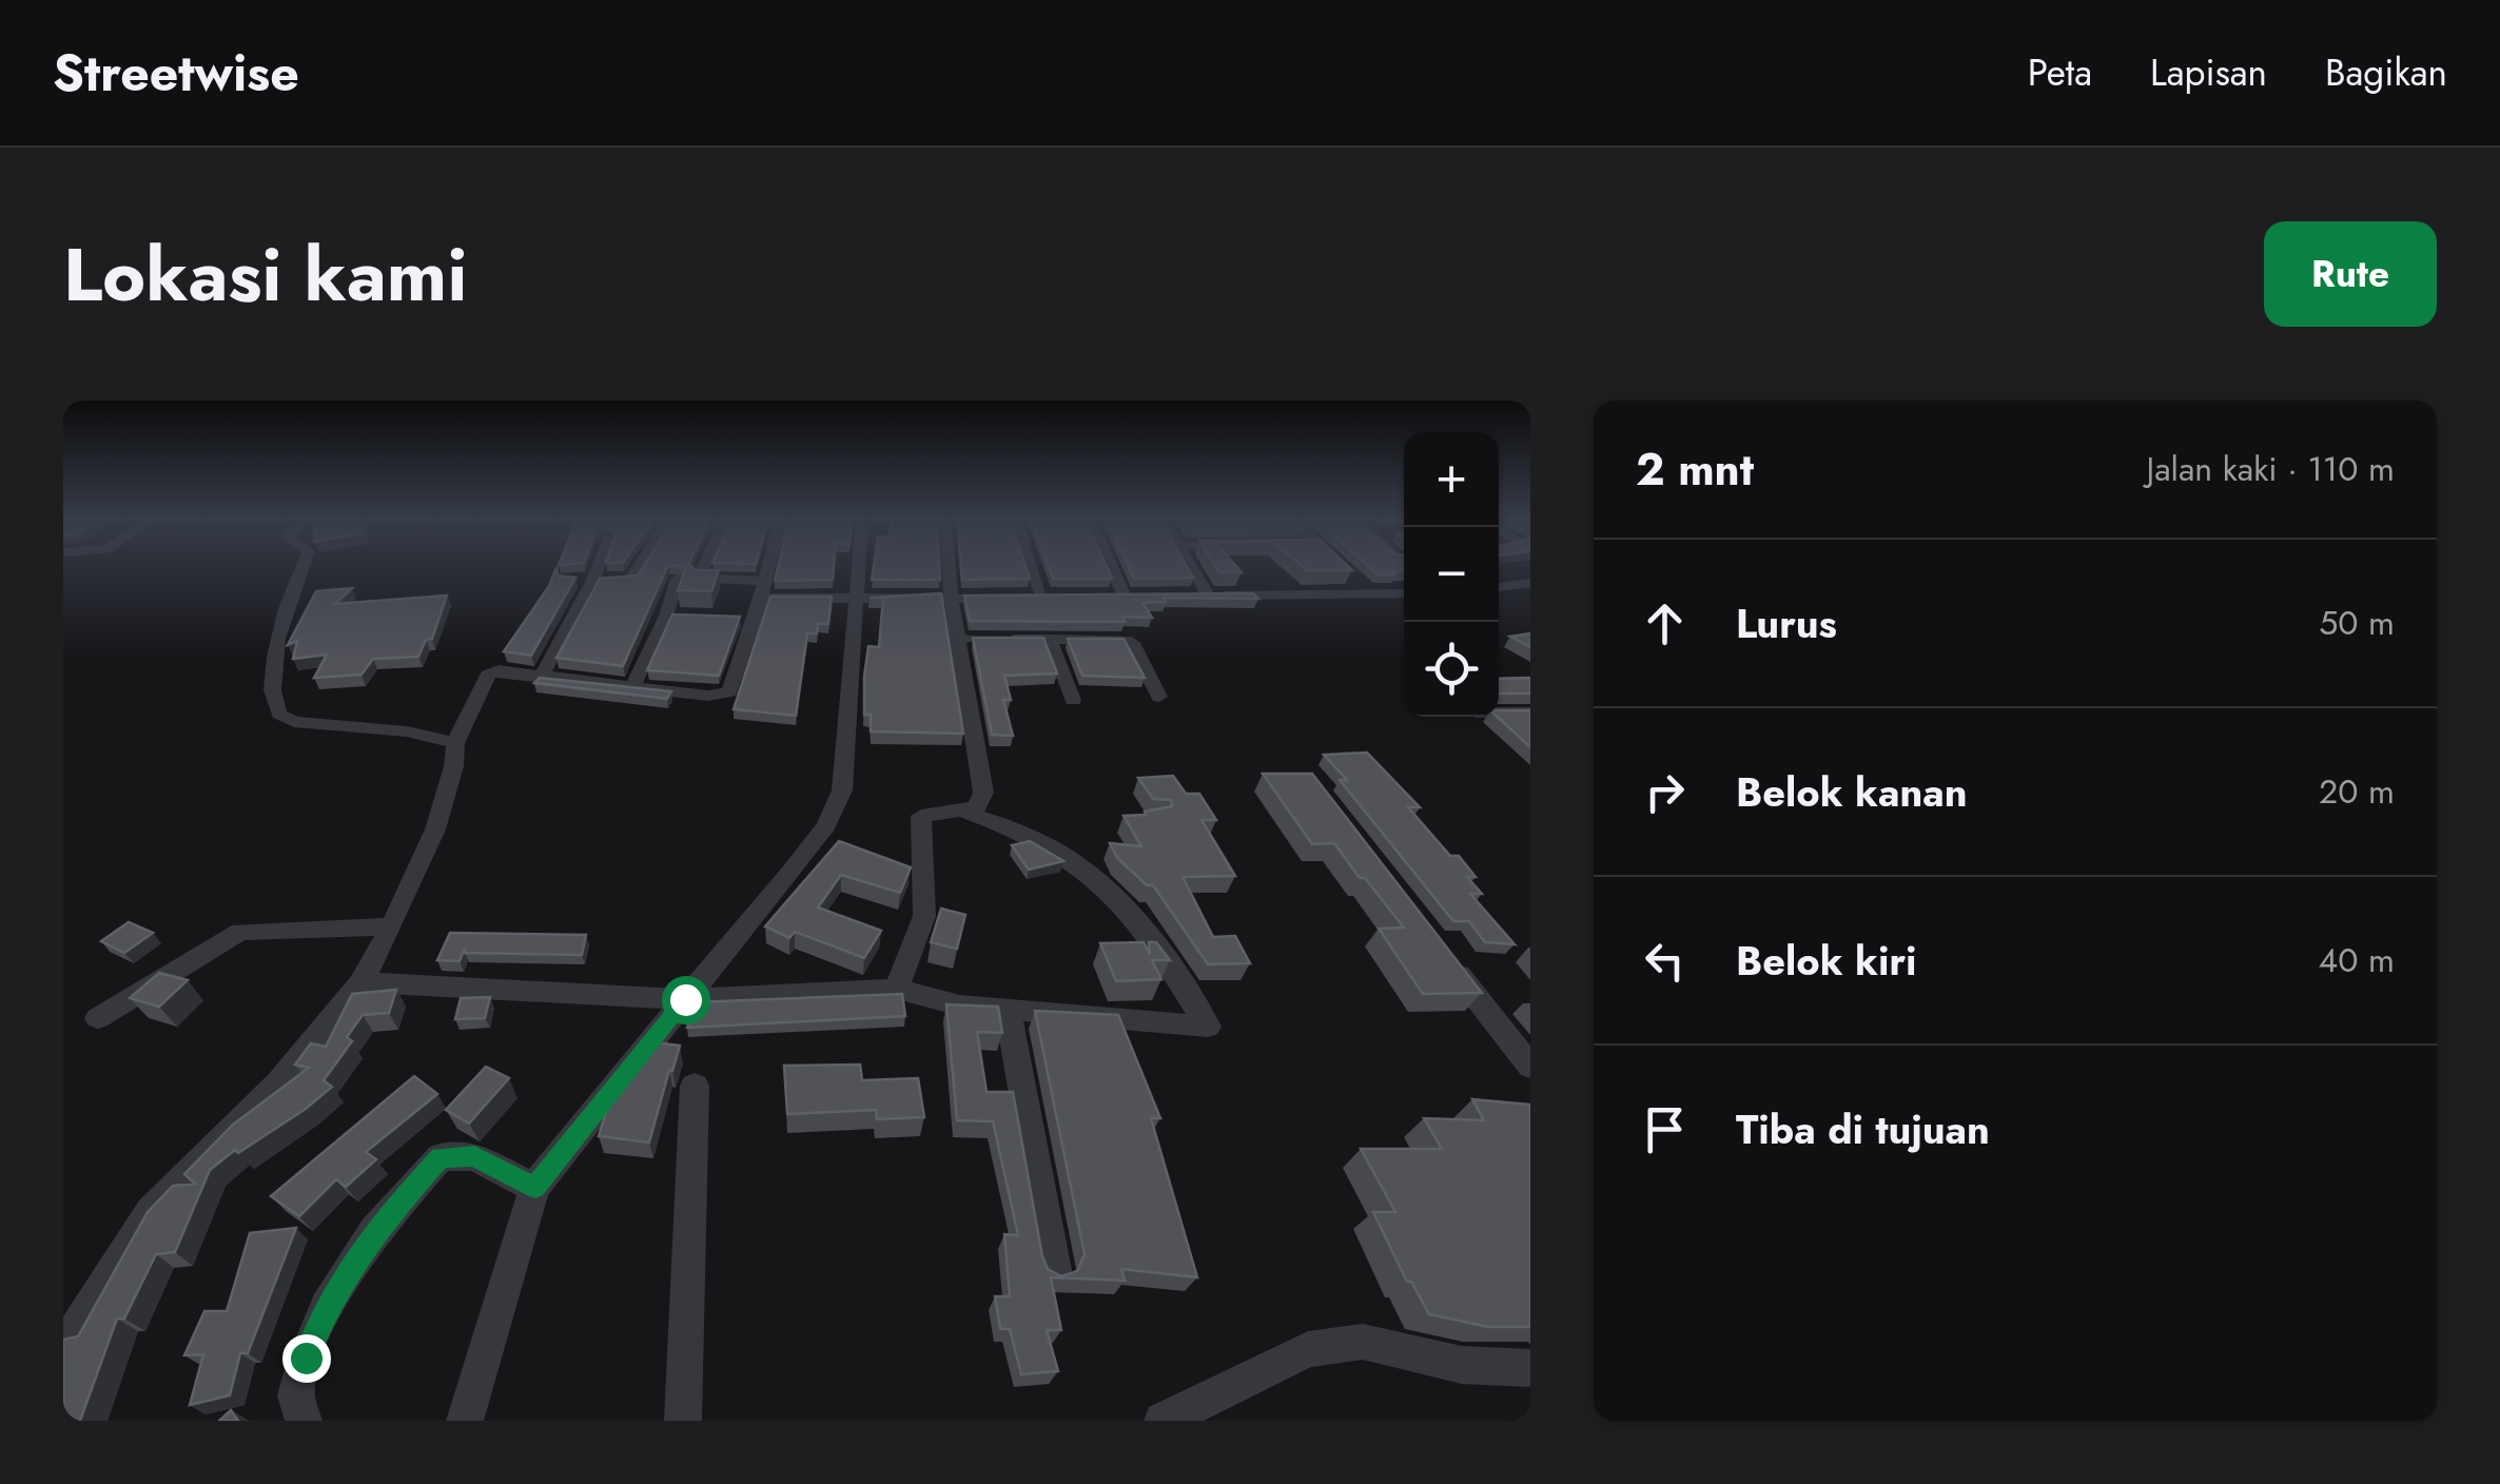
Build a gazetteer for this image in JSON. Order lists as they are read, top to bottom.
{
  "page": {
    "header": "Streetwise",
    "nav": ["Peta", "Lapisan", "Bagikan"],
    "title": "Lokasi kami",
    "buttons": "Rute",
    "heading": ["2 mnt", "Jalan kaki · 110 m"],
    "map_buttons": ["+", "−"],
    "list": [
      ["Lurus", "50 m"],
      ["Belok kanan", "20 m"],
      ["Belok kiri", "40 m"],
      "Tiba di tujuan"
    ]
  }
}
